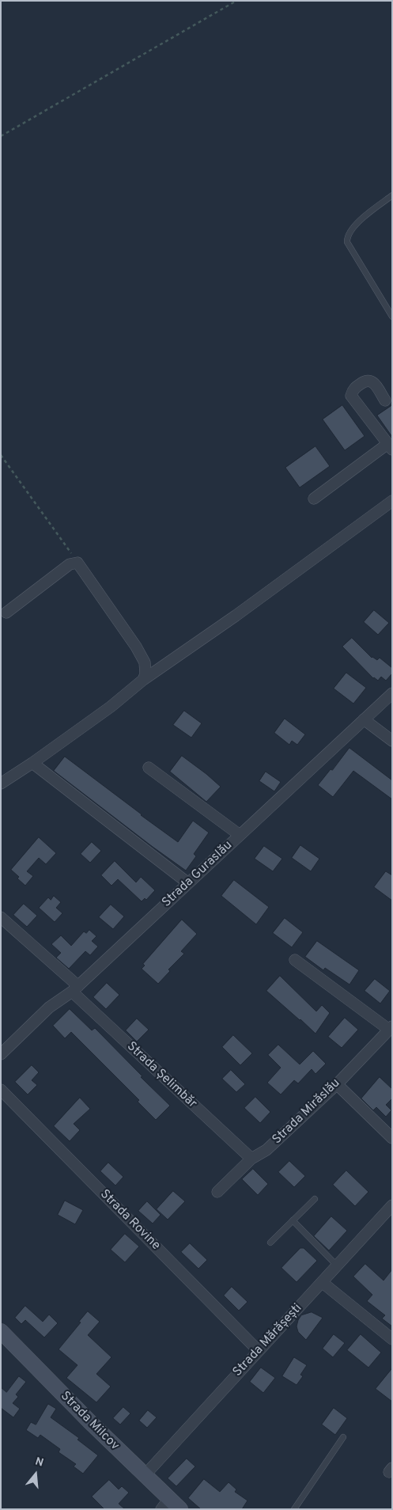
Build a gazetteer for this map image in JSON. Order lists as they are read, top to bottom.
{
  "streets": {
    "main road": ["Strada Milcov"],
    "street": [
      "Strada Guraslău",
      "Strada Șelimbăr",
      "Strada Mirăslău",
      "Strada Rovine",
      "Strada Mărășești"
    ]
  },
  "crossings": [
    ["Strada Guraslău", "Strada Șelimbăr"],
    ["Strada Șelimbăr", "Strada Mirăslău"],
    ["Strada Rovine", "Strada Mărășești"],
    ["Strada Mărășești", "Strada Milcov"]
  ],
  "north": "top"
}
